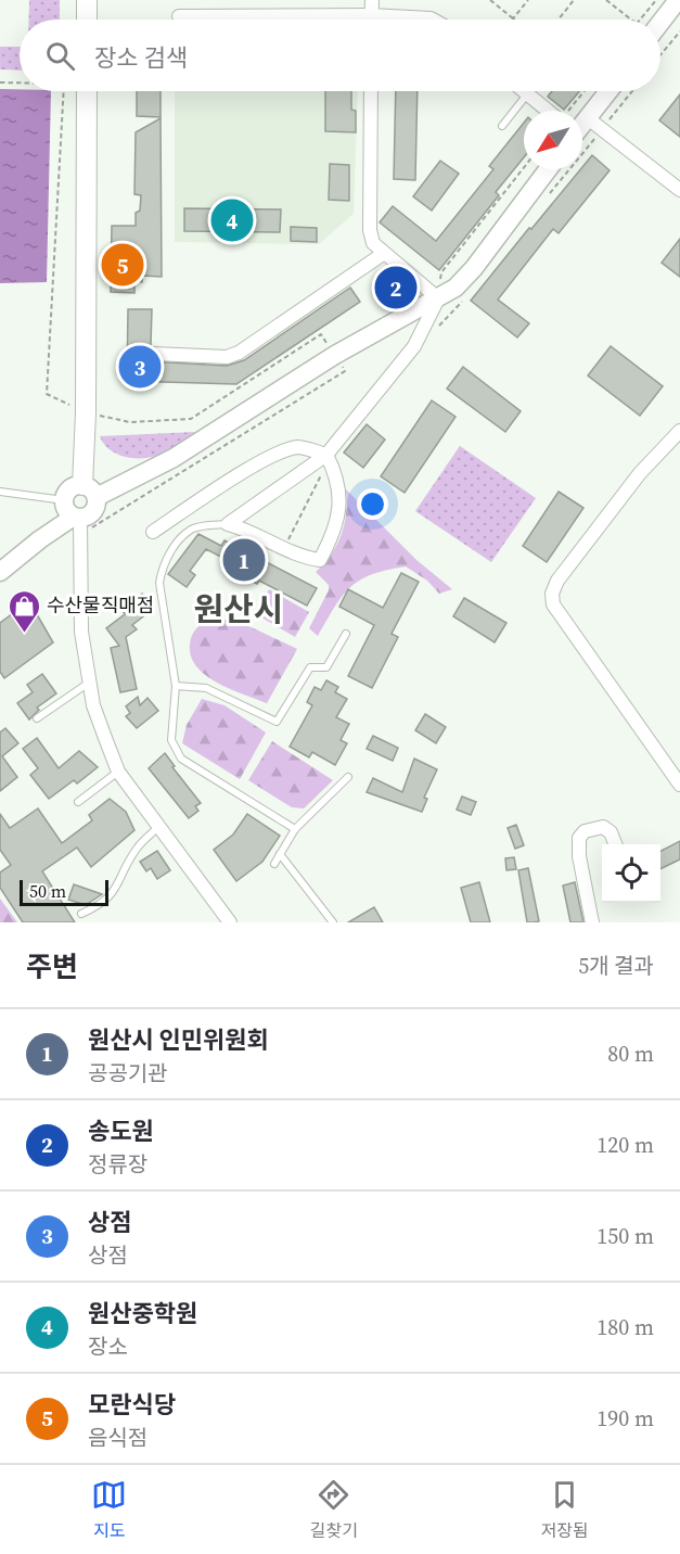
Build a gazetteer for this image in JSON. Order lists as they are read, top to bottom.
{
  "districts": ["원산시"],
  "places": {
    "shop": ["수산물직매점"]
  },
  "scale_bar": "50 m",
  "north": "bottom left",
  "page": {
    "search": "장소 검색",
    "pins": [
      "4",
      "5",
      "2",
      "3",
      "1"
    ],
    "scale": "50 m",
    "heading": ["주변", "5개 결과"],
    "list": [
      {
        "mark": "1",
        "name": "원산시 인민위원회",
        "note": "공공기관",
        "value": "80 m"
      },
      {
        "mark": "2",
        "name": "송도원",
        "note": "정류장",
        "value": "120 m"
      },
      {
        "mark": "3",
        "name": "상점",
        "note": "상점",
        "value": "150 m"
      },
      {
        "mark": "4",
        "name": "원산중학원",
        "note": "장소",
        "value": "180 m"
      },
      {
        "mark": "5",
        "name": "모란식당",
        "note": "음식점",
        "value": "190 m"
      }
    ],
    "nav": ["지도", "길찾기", "저장됨"]
  }
}
